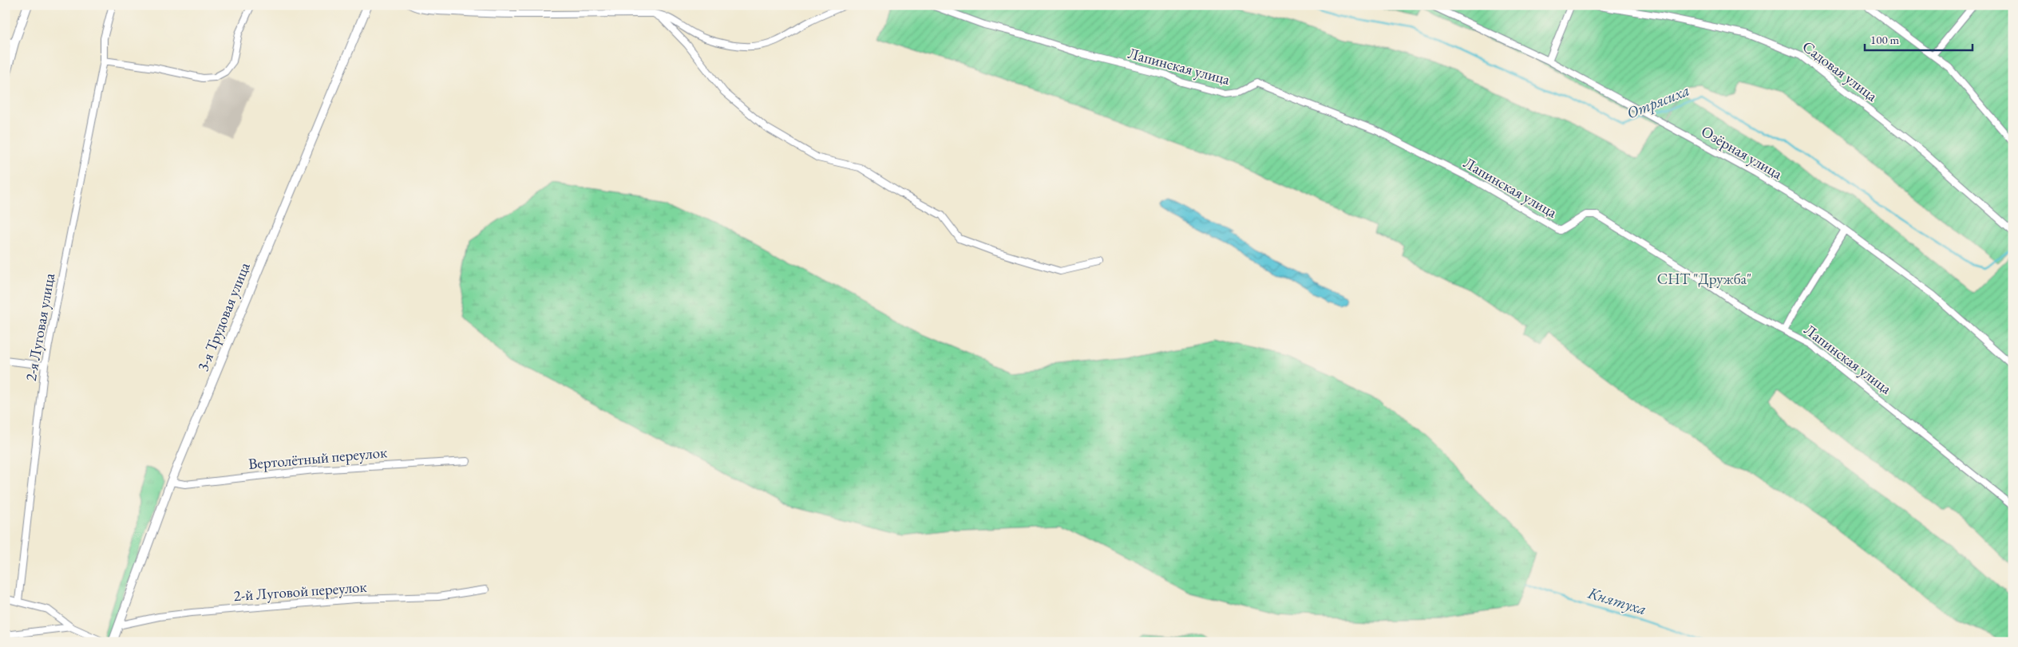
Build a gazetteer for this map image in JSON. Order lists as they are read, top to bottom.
{
  "streets": {
    "street": [
      "Лапинская улица",
      "Садовая улица",
      "Озёрная улица",
      "3-я Трудовая улица",
      "2-я Луговая улица",
      "Вертолётный переулок",
      "2-й Луговой переулок"
    ]
  },
  "crossings": [
    ["3-я Трудовая улица", "Вертолётный переулок"],
    ["3-я Трудовая улица", "2-й Луговой переулок"]
  ],
  "water": ["Отрясиха", "Княтуха"],
  "parks": ["СНТ \"Дружба\""],
  "scale_bar": "100 m"
}
